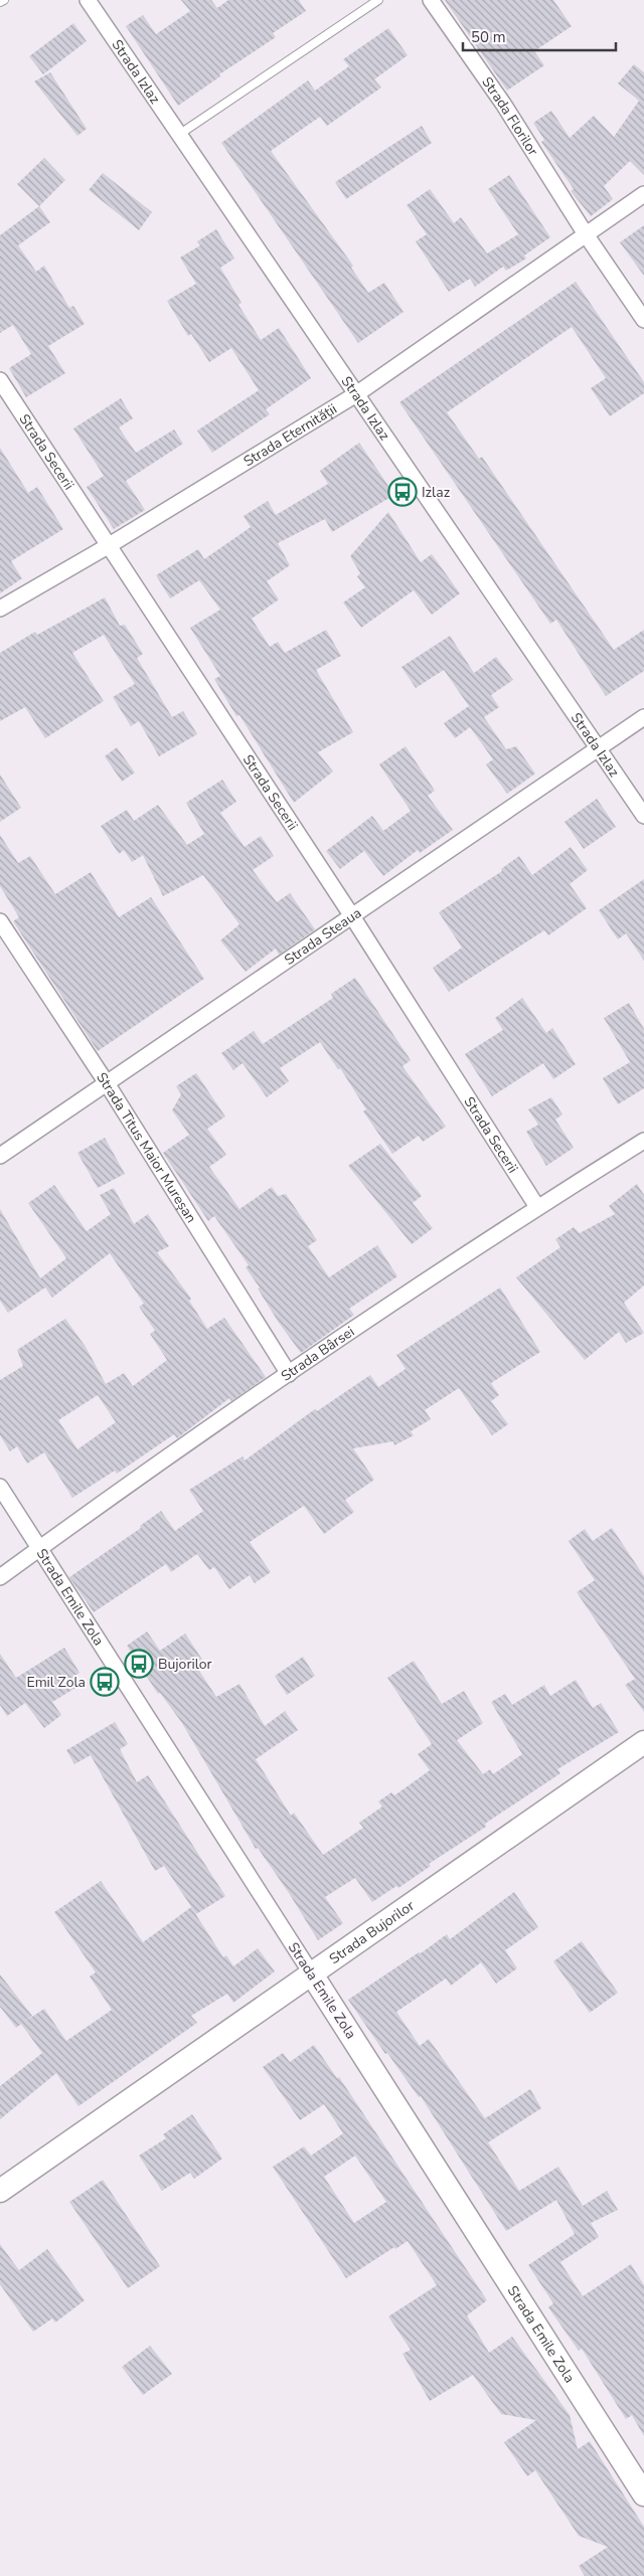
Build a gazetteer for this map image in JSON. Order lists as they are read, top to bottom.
{
  "streets": {
    "main road": ["Strada Emile Zola", "Strada Bujorilor"],
    "street": [
      "Strada Izlaz",
      "Strada Florilor",
      "Strada Eternității",
      "Strada Secerii",
      "Strada Steaua",
      "Strada Titus Maior Mureșan",
      "Strada Bârsei"
    ]
  },
  "crossings": [
    ["Strada Izlaz", "Strada Eternității"],
    ["Strada Izlaz", "Strada Steaua"],
    ["Strada Florilor", "Strada Eternității"],
    ["Strada Eternității", "Strada Secerii"],
    ["Strada Secerii", "Strada Steaua"],
    ["Strada Secerii", "Strada Bârsei"],
    ["Strada Steaua", "Strada Titus Maior Mureșan"],
    ["Strada Titus Maior Mureșan", "Strada Bârsei"],
    ["Strada Bârsei", "Strada Emile Zola"],
    ["Strada Emile Zola", "Strada Bujorilor"]
  ],
  "places": {
    "bus stop": ["Izlaz", "Bujorilor", "Emil Zola"]
  },
  "scale_bar": "50 m"
}
